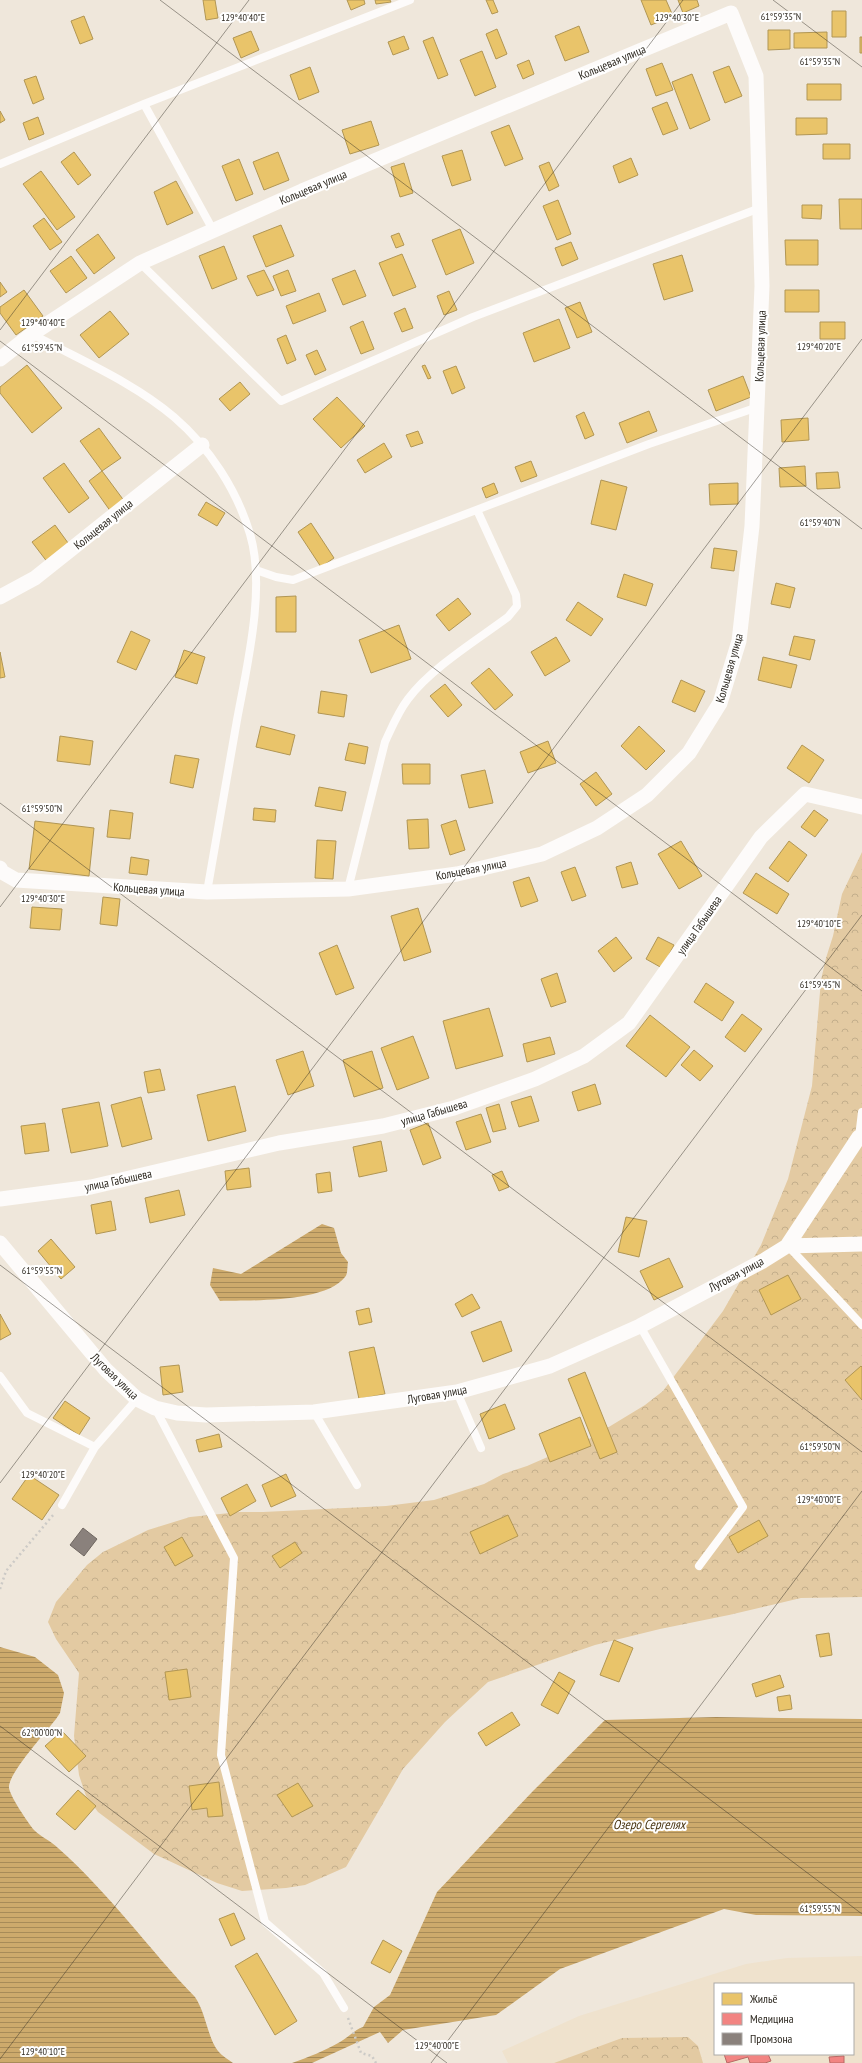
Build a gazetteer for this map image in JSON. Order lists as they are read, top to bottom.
{
  "streets": {
    "street": ["Кольцевая улица", "улица Габышева", "Луговая улица"]
  },
  "water": ["Озеро Сергелях"],
  "legend": ["Жильё", "Медицина", "Промзона"],
  "coordinates": [
    "61°59'35\"N",
    "129°40'40\"E",
    "129°40'30\"E",
    "129°40'20\"E",
    "61°59'45\"N",
    "61°59'40\"N",
    "61°59'50\"N",
    "129°40'10\"E",
    "61°59'55\"N",
    "129°40'00\"E",
    "62°00'00\"N"
  ]
}
